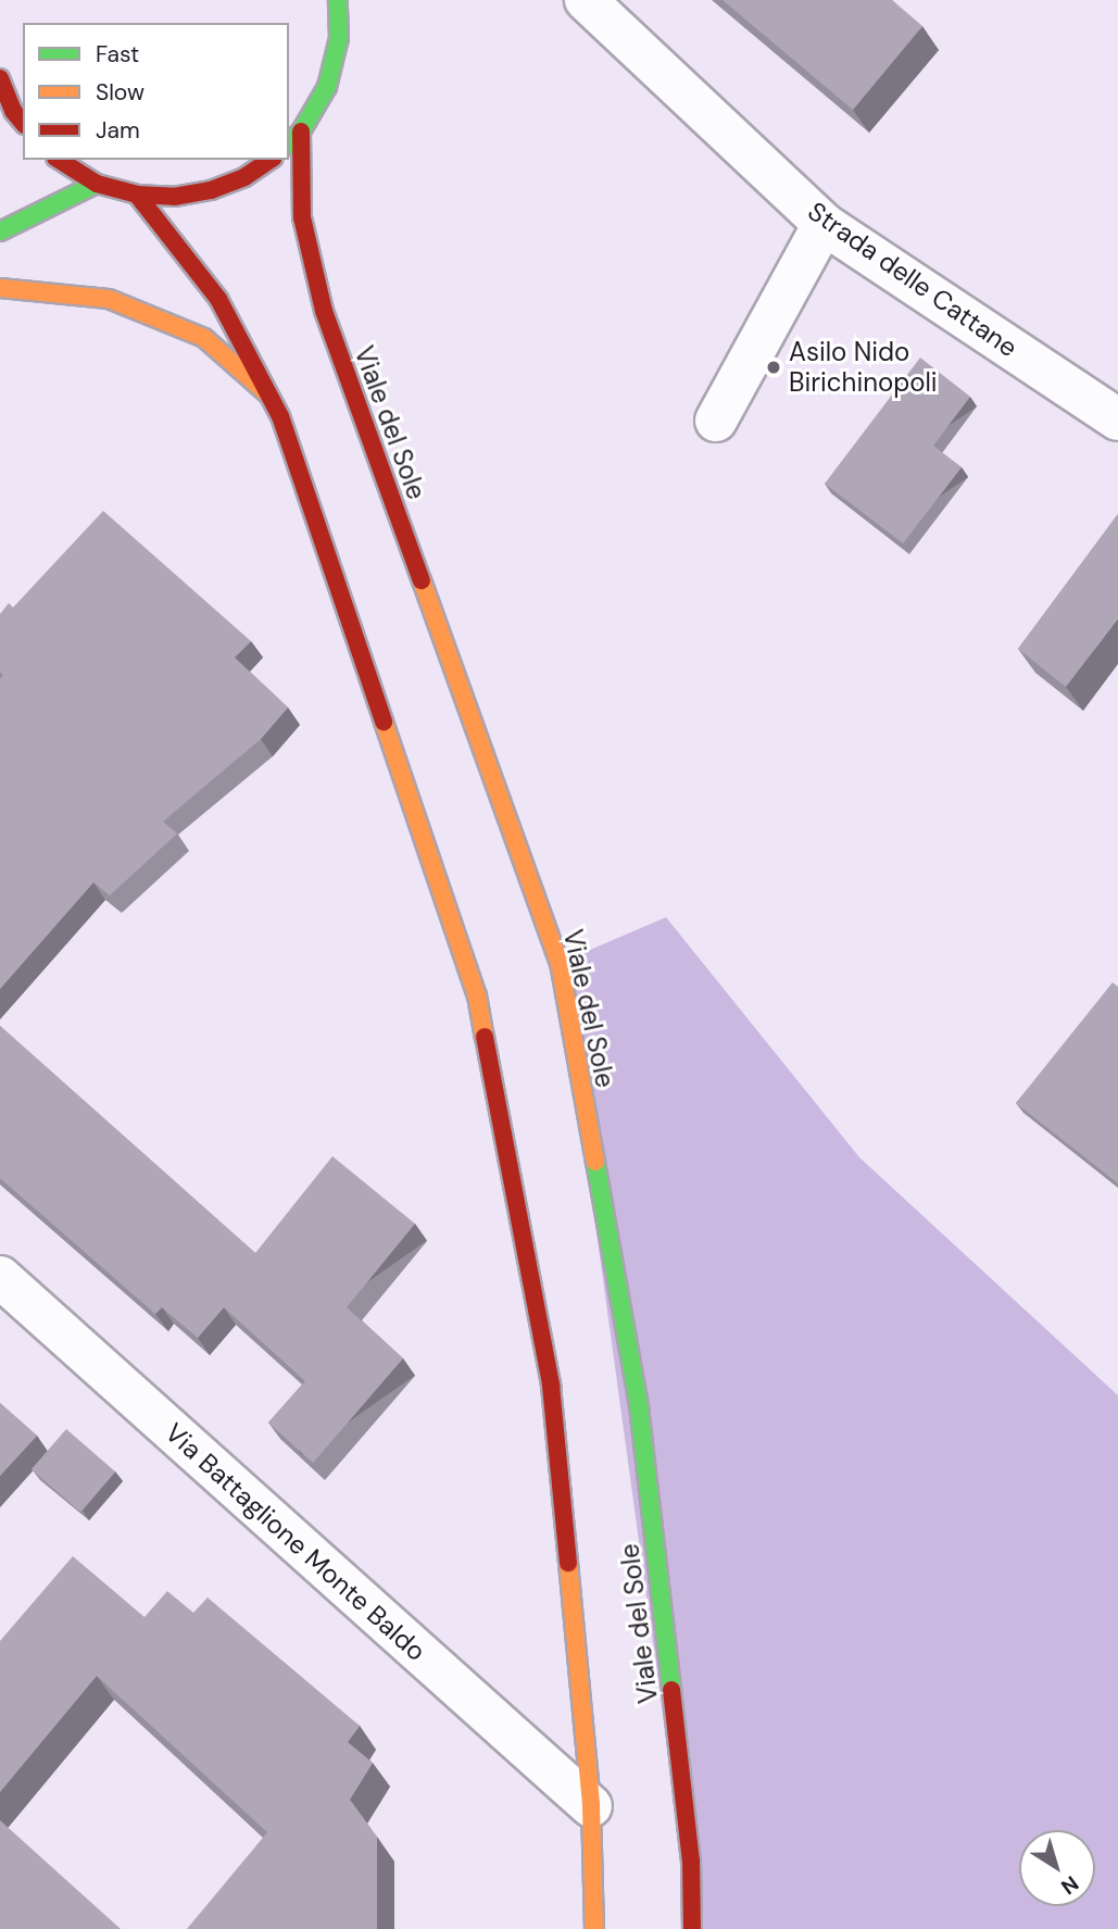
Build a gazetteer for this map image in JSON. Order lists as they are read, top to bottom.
{
  "streets": {
    "main road": ["Viale del Sole"],
    "street": ["Strada delle Cattane", "Via Battaglione Monte Baldo"]
  },
  "places": ["Asilo Nido Birichinopoli"],
  "legend": ["Fast", "Slow", "Jam"],
  "north": "bottom right"
}
